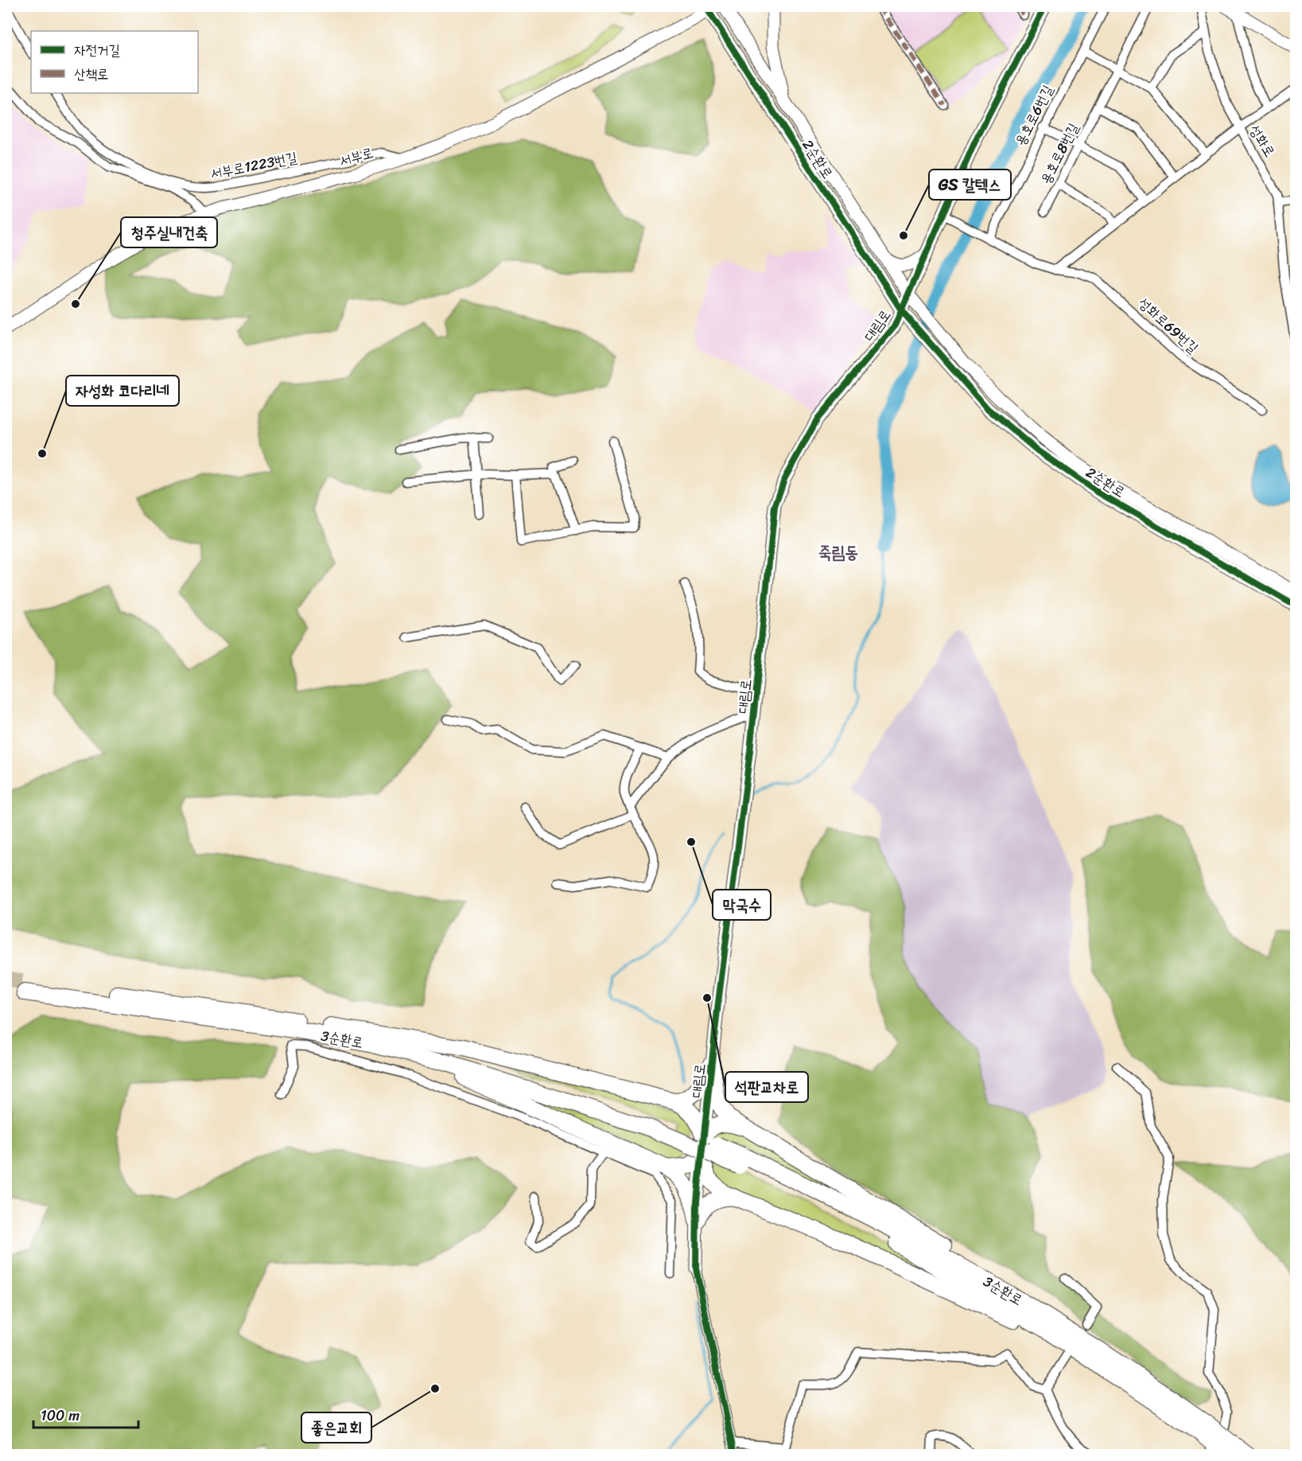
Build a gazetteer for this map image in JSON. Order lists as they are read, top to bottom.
{
  "streets": {
    "highway": ["3순환로"],
    "street": [
      "용호로6번길",
      "성화로",
      "용호로8번길",
      "서부로",
      "2순환로",
      "서부로1223번길",
      "대림로",
      "성화로69번길"
    ]
  },
  "crossings": [
    ["용호로6번길", "성화로69번길"],
    ["서부로", "2순환로"],
    ["서부로", "서부로1223번길"],
    ["2순환로", "대림로"],
    ["대림로", "성화로69번길"]
  ],
  "districts": ["죽림동"],
  "places": [
    "GS 칼텍스",
    "청주실내건축",
    "자성화 코다리네",
    "막국수",
    "석판교차로",
    "좋은교회"
  ],
  "legend": ["자전거길", "산책로"],
  "scale_bar": "100 m"
}
